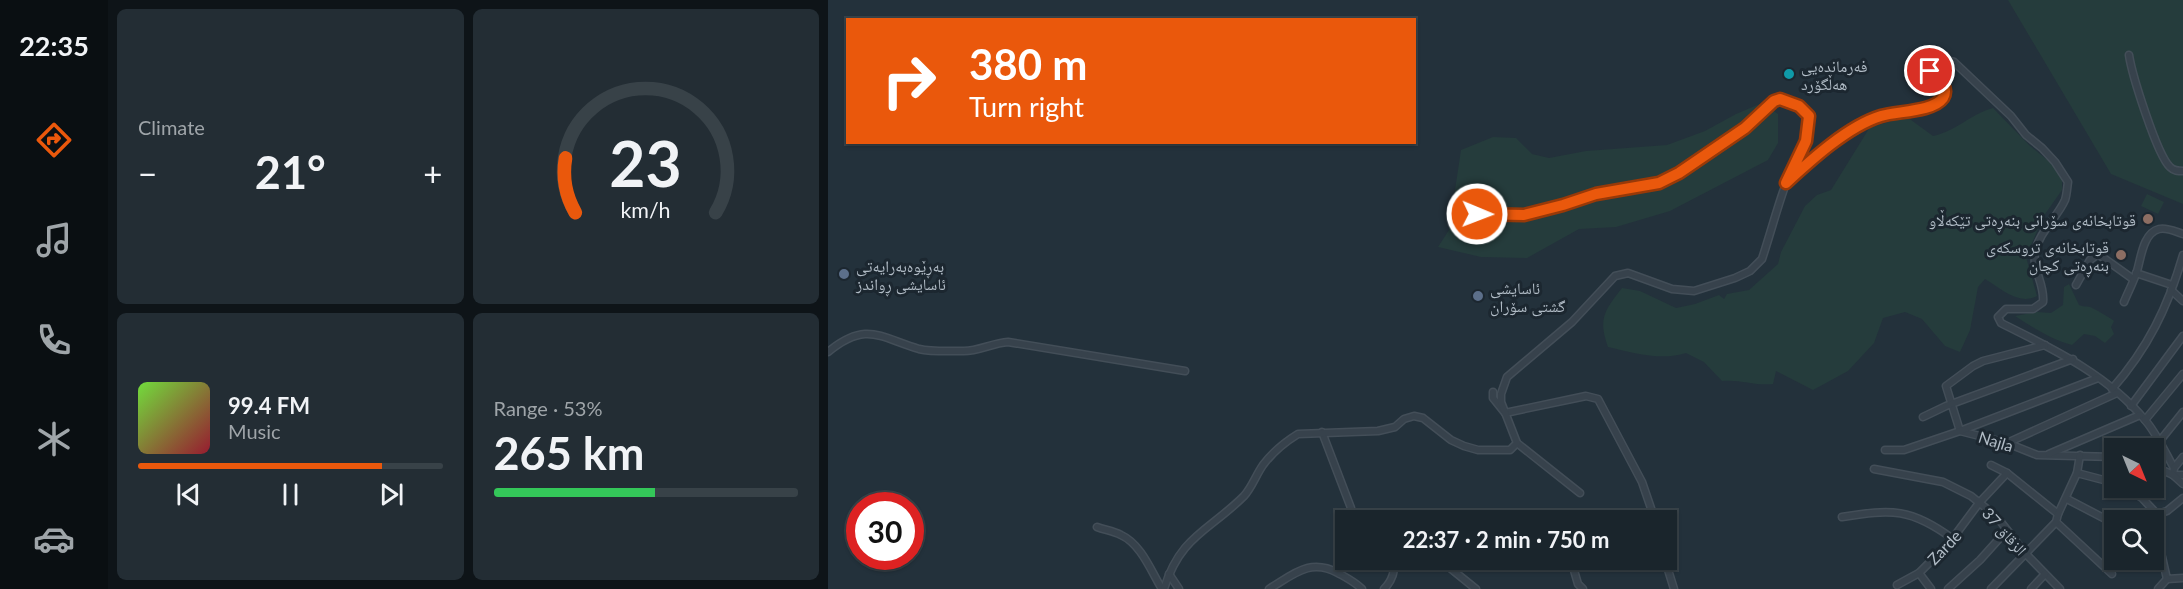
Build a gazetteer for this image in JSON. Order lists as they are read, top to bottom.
{
  "streets": {
    "street": ["Najla", "الزقاق 37", "Zarde"]
  },
  "crossings": [
    ["الزقاق 37", "Zarde"]
  ],
  "places": [
    "فەرماندەیی هەڵگۆرد",
    "قوتابخانەی سۆرانی بنەڕەتی تێکەڵاو",
    "قوتابخانەی تروسکەی بنەڕەتی کچان",
    "بەڕێوەبەرایەتی ئاسایشی ڕواندز",
    "ئاسایشی گشتی سۆران"
  ],
  "north": "bottom right",
  "page": {
    "tabs": "22:35",
    "tile": [
      "Climate",
      ["Range · 53%", "265 km"]
    ],
    "turn": ["380 m", "Turn right"],
    "heat": ["−", "21°", "+"],
    "song": ["99.4 FM", "Music"],
    "limit": "30",
    "trip": "22:37 · 2 min · 750 m",
    "gauge": ["23", "km/h"]
  }
}
